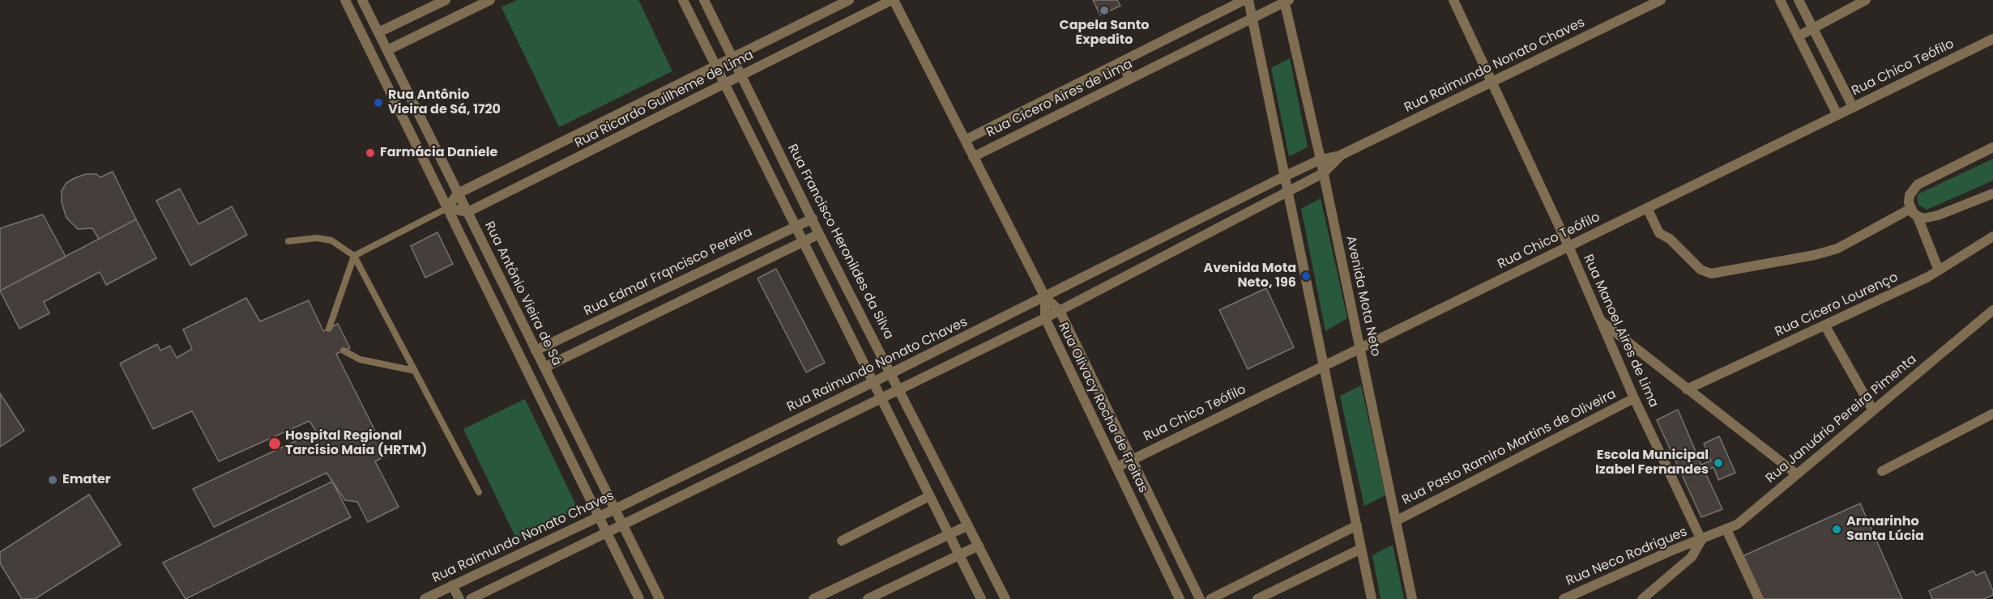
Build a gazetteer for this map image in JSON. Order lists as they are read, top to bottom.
{
  "streets": {
    "street": [
      "Rua Raimundo Nonato Chaves",
      "Rua Chico Teófilo",
      "Rua Cícero Aires de Lima",
      "Rua Ricardo Guilheme de Lima",
      "Rua Francisco Heronildes da Silva",
      "Rua Edmar Frqncisco Pereira",
      "Rua Antônio Vieira de Sá",
      "Avenida Mota Neto",
      "Rua Cícero Lourenço",
      "Rua Manoel Aires de Lima",
      "Rua Olivacy Rocha de Freitas",
      "Rua Januário Pereira Pimenta",
      "Rua Pasto Ramiro Martins de Oliveira",
      "Rua Neco Rodrigues"
    ]
  },
  "crossings": [
    ["Rua Raimundo Nonato Chaves", "Rua Francisco Heronildes da Silva"],
    ["Rua Raimundo Nonato Chaves", "Rua Antônio Vieira de Sá"],
    ["Rua Raimundo Nonato Chaves", "Avenida Mota Neto"],
    ["Rua Raimundo Nonato Chaves", "Rua Manoel Aires de Lima"],
    ["Rua Raimundo Nonato Chaves", "Rua Olivacy Rocha de Freitas"],
    ["Rua Chico Teófilo", "Avenida Mota Neto"],
    ["Rua Chico Teófilo", "Rua Manoel Aires de Lima"],
    ["Rua Chico Teófilo", "Rua Olivacy Rocha de Freitas"],
    ["Rua Cícero Aires de Lima", "Avenida Mota Neto"],
    ["Rua Ricardo Guilheme de Lima", "Rua Francisco Heronildes da Silva"],
    ["Rua Ricardo Guilheme de Lima", "Rua Antônio Vieira de Sá"],
    ["Rua Francisco Heronildes da Silva", "Rua Edmar Frqncisco Pereira"],
    ["Rua Edmar Frqncisco Pereira", "Rua Antônio Vieira de Sá"],
    ["Avenida Mota Neto", "Rua Pasto Ramiro Martins de Oliveira"],
    ["Rua Manoel Aires de Lima", "Rua Januário Pereira Pimenta"],
    ["Rua Manoel Aires de Lima", "Rua Pasto Ramiro Martins de Oliveira"],
    ["Rua Manoel Aires de Lima", "Rua Neco Rodrigues"],
    ["Rua Januário Pereira Pimenta", "Rua Neco Rodrigues"]
  ],
  "places": [
    "Capela Santo Expedito",
    "Rua Antônio Vieira de Sá, 1720",
    "Farmácia Daniele",
    "Avenida Mota Neto, 196",
    "Hospital Regional Tarcísio Maia (HRTM)",
    "Escola Municipal Izabel Fernandes",
    "Emater",
    "Armarinho Santa Lúcia"
  ]
}
